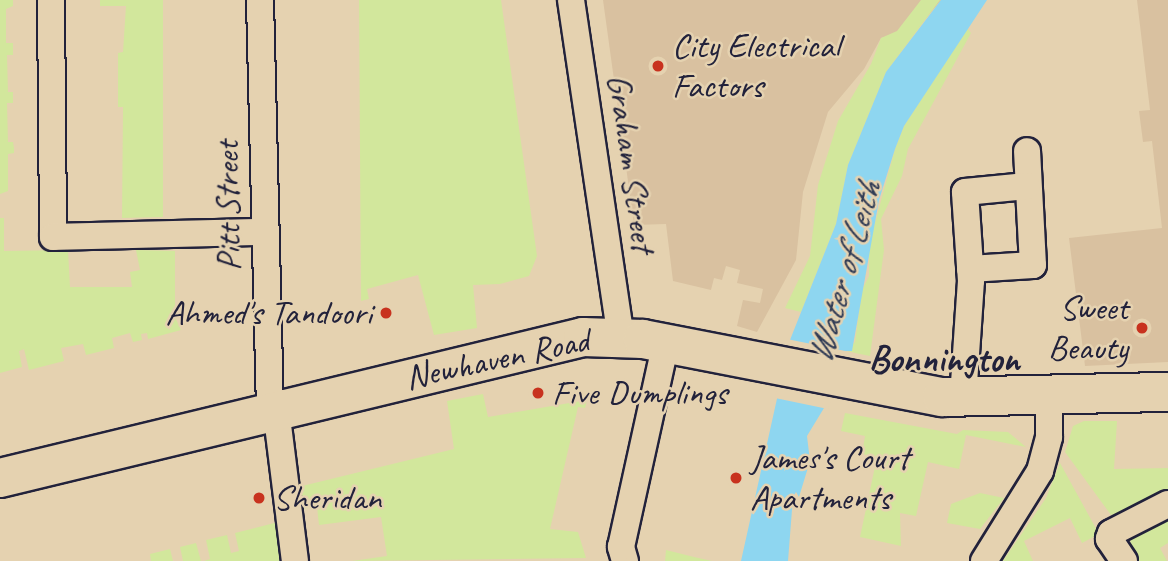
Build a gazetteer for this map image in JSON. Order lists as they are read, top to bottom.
{
  "streets": {
    "street": ["Graham Street", "Pitt Street", "Newhaven Road"]
  },
  "crossings": [
    ["Graham Street", "Newhaven Road"],
    ["Pitt Street", "Newhaven Road"]
  ],
  "districts": ["Bonnington"],
  "water": ["Water of Leith"],
  "places": [
    "City Electrical Factors",
    "Ahmed's Tandoori",
    "Sweet Beauty",
    "Five Dumplings",
    "James's Court Apartments",
    "Sheridan"
  ]
}
